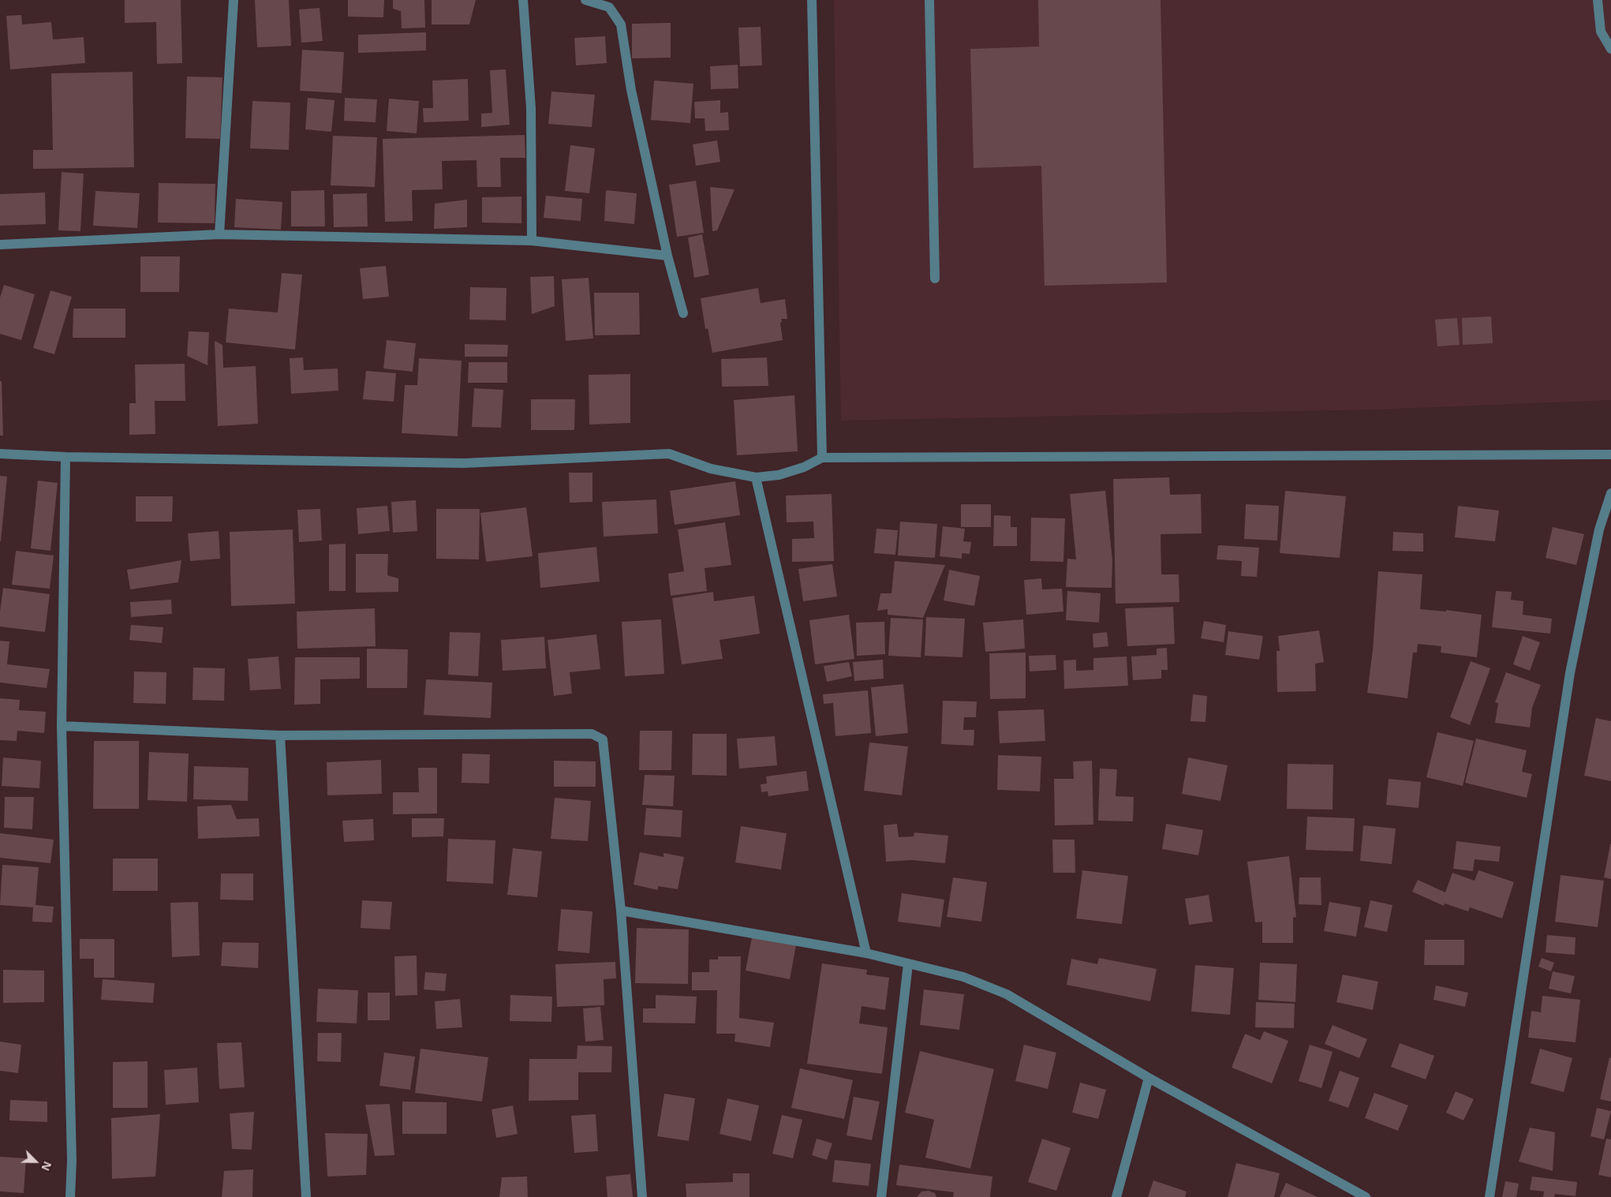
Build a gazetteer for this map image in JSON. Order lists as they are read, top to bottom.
{
  "north": "bottom right"
}
